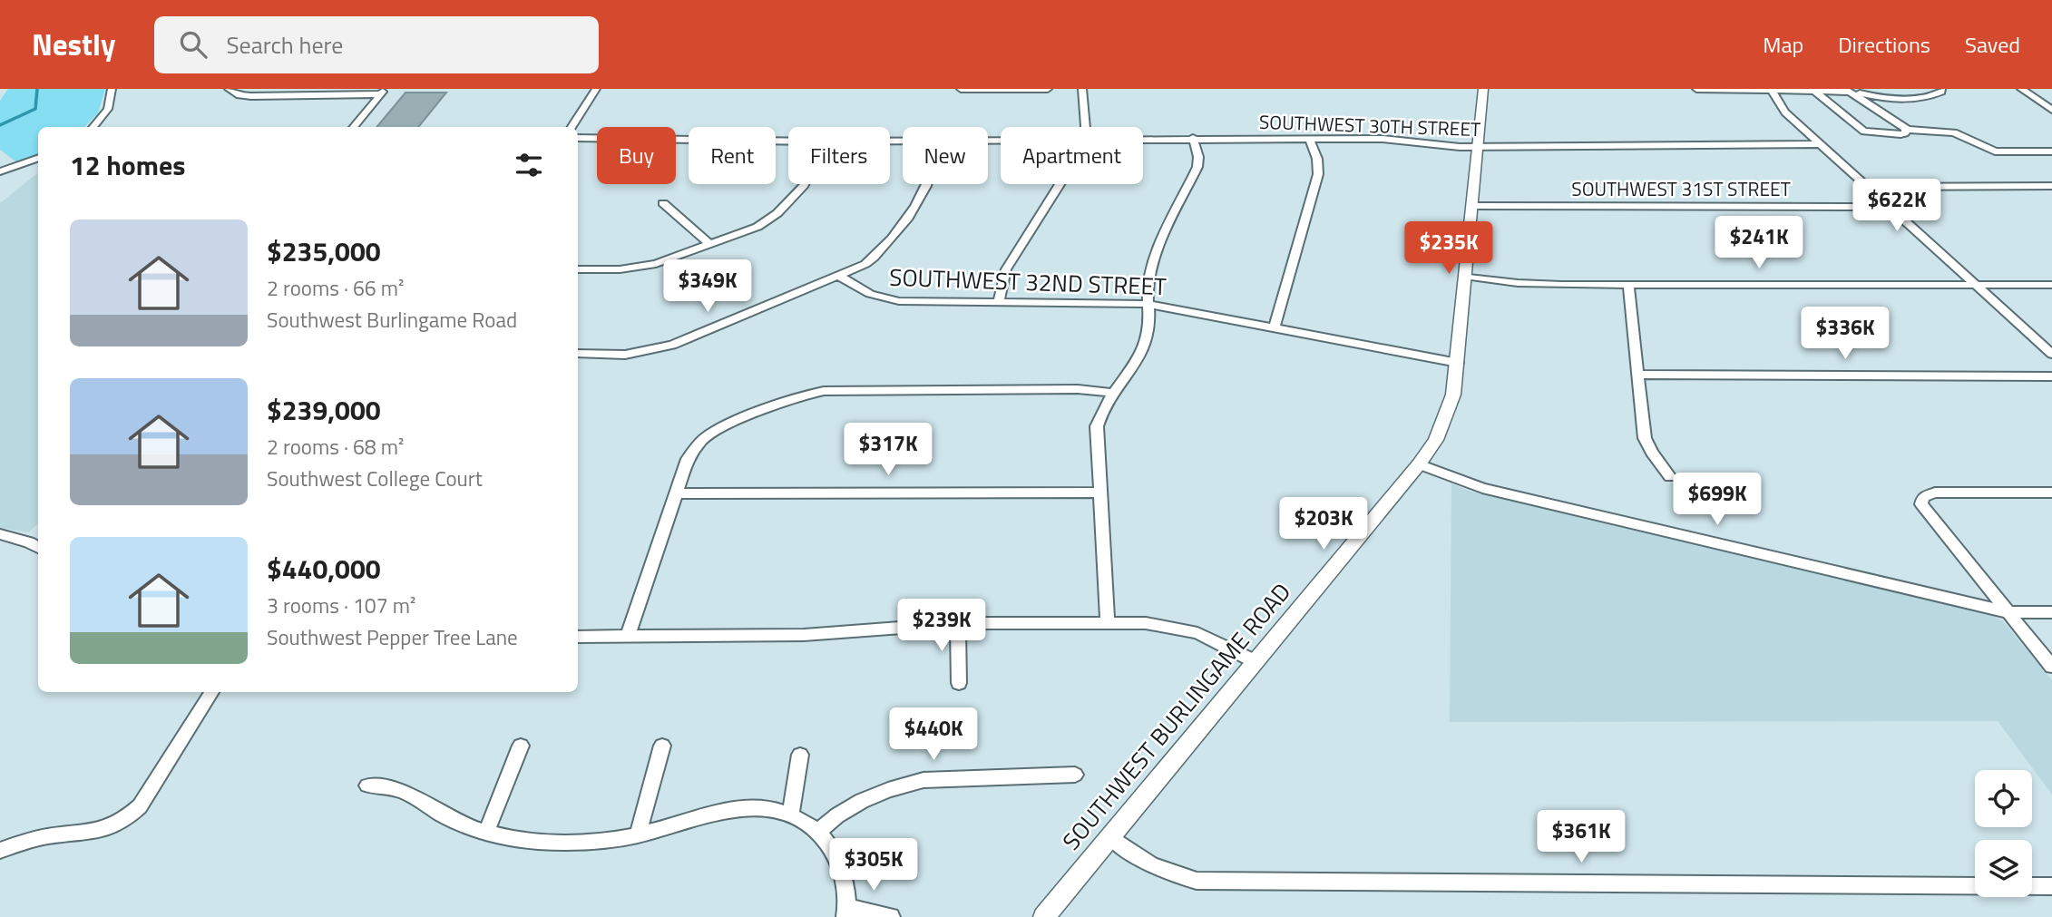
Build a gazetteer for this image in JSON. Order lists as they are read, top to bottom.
{
  "streets": {
    "main road": ["SOUTHWEST BURLINGAME ROAD"],
    "street": ["SOUTHWEST 30TH STREET", "SOUTHWEST 31ST STREET", "SOUTHWEST 32ND STREET"]
  },
  "crossings": [
    ["SOUTHWEST 30TH STREET", "SOUTHWEST BURLINGAME ROAD"],
    ["SOUTHWEST 31ST STREET", "SOUTHWEST BURLINGAME ROAD"],
    ["SOUTHWEST 32ND STREET", "SOUTHWEST BURLINGAME ROAD"]
  ],
  "page": {
    "header": "Nestly",
    "search": "Search here",
    "nav": ["Map", "Directions", "Saved"],
    "chip": [
      "Buy",
      "Rent",
      "Filters",
      "New",
      "Apartment"
    ],
    "heading": "12 homes",
    "price": [
      "$622K",
      "$241K",
      "$235K",
      "$349K",
      "$336K",
      "$317K",
      "$699K",
      "$203K",
      "$239K",
      "$440K",
      "$361K",
      "$305K"
    ],
    "list": [
      {
        "name": "$235,000",
        "note": "2 rooms · 66 m² · Southwest Burlingame Road"
      },
      {
        "name": "$239,000",
        "note": "2 rooms · 68 m² · Southwest College Court"
      },
      {
        "name": "$440,000",
        "note": "3 rooms · 107 m² · Southwest Pepper Tree Lane"
      }
    ]
  }
}
